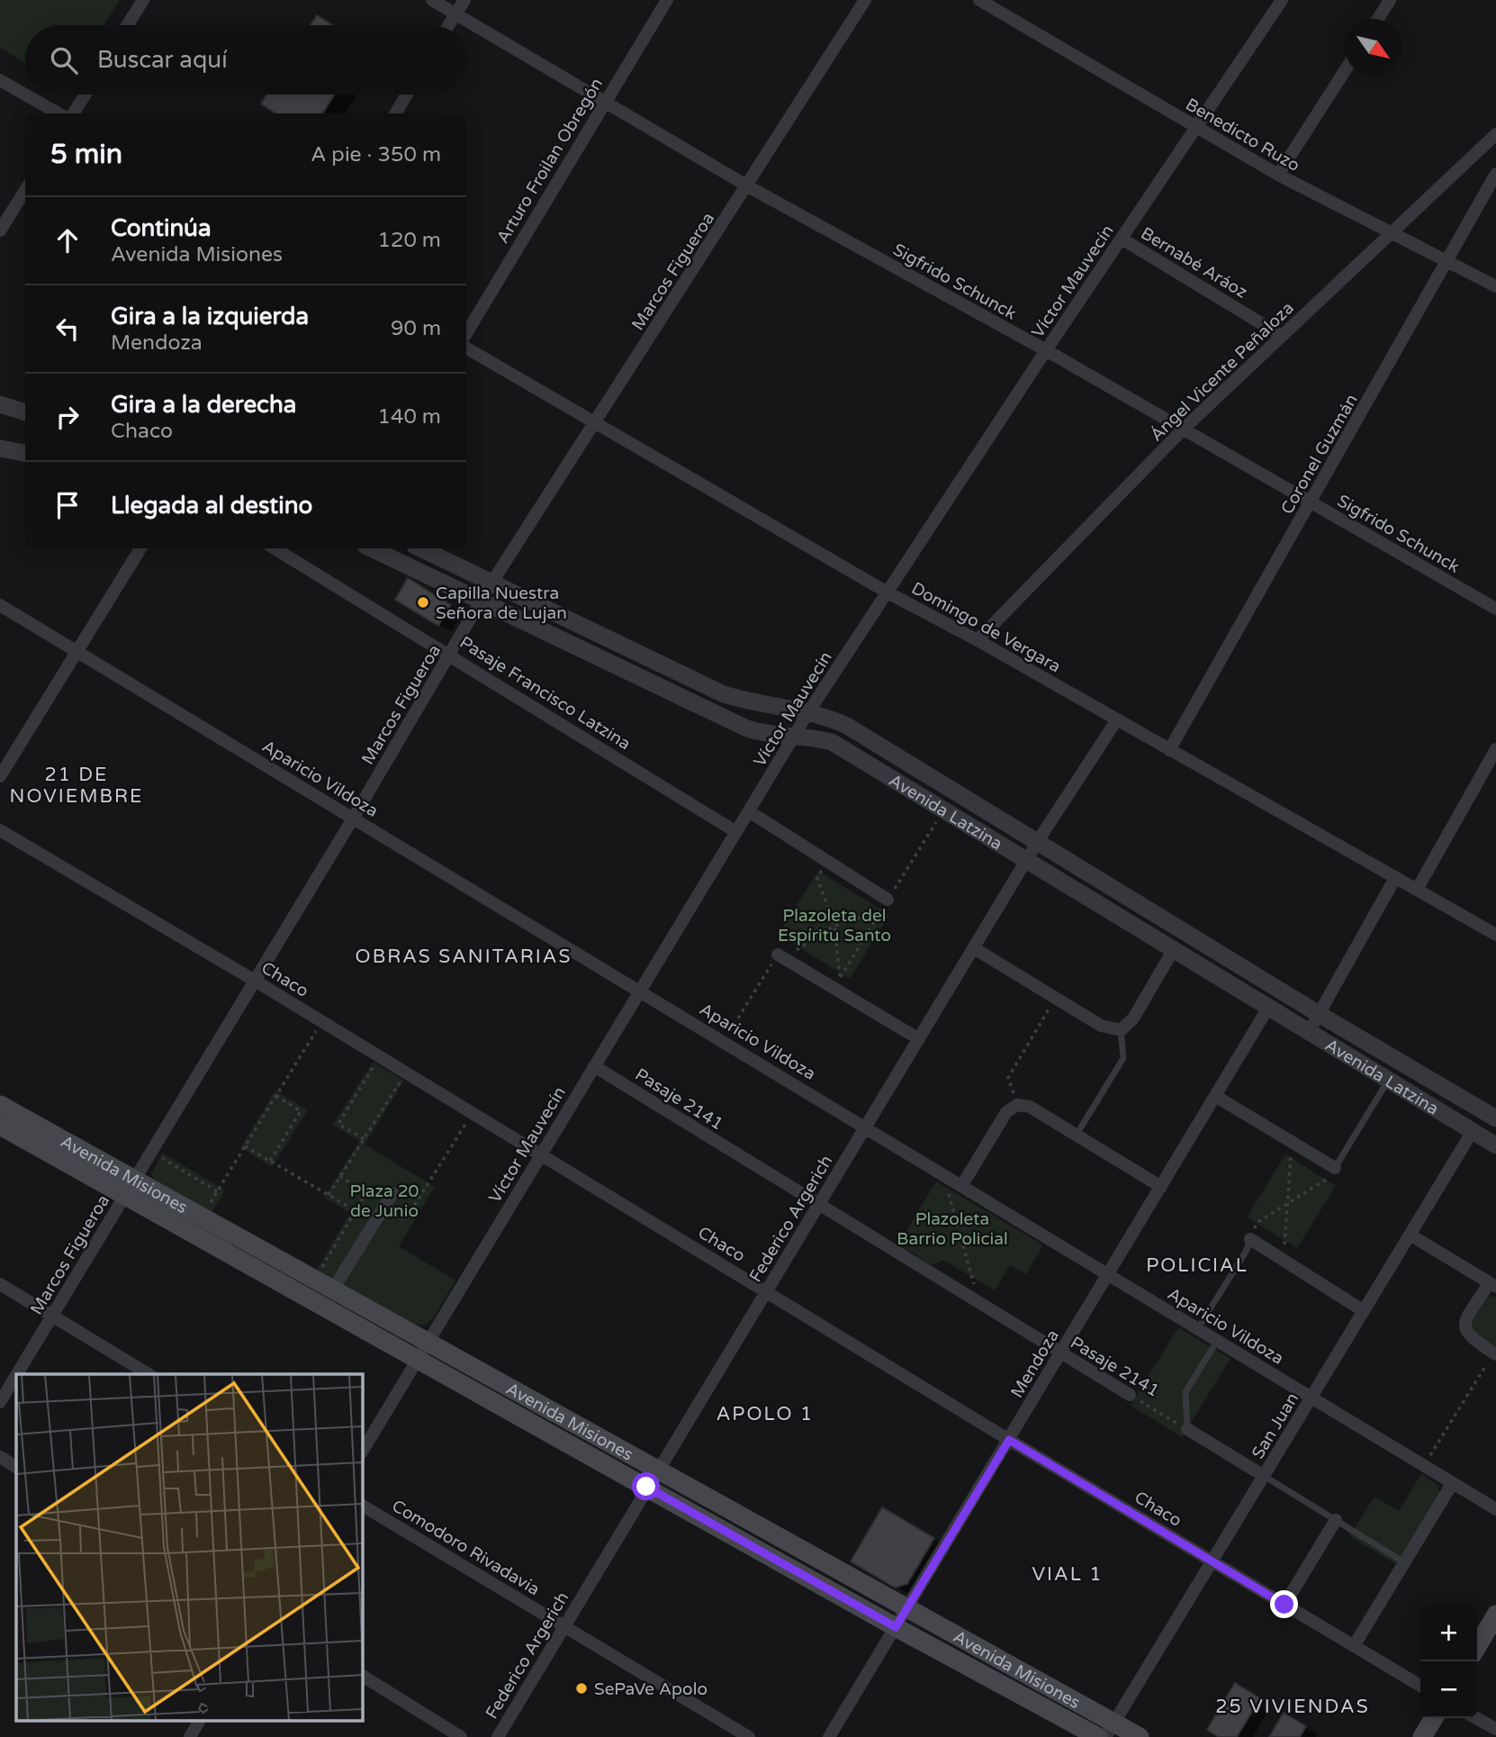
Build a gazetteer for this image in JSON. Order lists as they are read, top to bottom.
{
  "streets": {
    "main road": ["Avenida Misiones"],
    "street": [
      "Benedicto Ruzo",
      "Arturo Froilan Obregón",
      "Bernabé Aráoz",
      "Marcos Figueroa",
      "Sigfrido Schunck",
      "Víctor Mauvecín",
      "Ángel Vicente Peñaloza",
      "Coronel Guzmán",
      "Domingo de Vergara",
      "Pasaje Francisco Latzina",
      "Aparicio Vildoza",
      "Avenida Latzina",
      "Chaco",
      "Pasaje 2141",
      "Federico Argerich",
      "Mendoza",
      "San Juan",
      "Comodoro Rivadavia"
    ]
  },
  "crossings": [
    ["Benedicto Ruzo", "Víctor Mauvecín"],
    ["Benedicto Ruzo", "Ángel Vicente Peñaloza"],
    ["Benedicto Ruzo", "Coronel Guzmán"],
    ["Arturo Froilan Obregón", "Sigfrido Schunck"],
    ["Bernabé Aráoz", "Víctor Mauvecín"],
    ["Bernabé Aráoz", "Ángel Vicente Peñaloza"],
    ["Marcos Figueroa", "Sigfrido Schunck"],
    ["Marcos Figueroa", "Domingo de Vergara"],
    ["Marcos Figueroa", "Pasaje Francisco Latzina"],
    ["Marcos Figueroa", "Aparicio Vildoza"],
    ["Marcos Figueroa", "Avenida Latzina"],
    ["Marcos Figueroa", "Chaco"],
    ["Marcos Figueroa", "Avenida Misiones"],
    ["Sigfrido Schunck", "Víctor Mauvecín"],
    ["Sigfrido Schunck", "Ángel Vicente Peñaloza"],
    ["Sigfrido Schunck", "Coronel Guzmán"],
    ["Víctor Mauvecín", "Domingo de Vergara"],
    ["Víctor Mauvecín", "Pasaje Francisco Latzina"],
    ["Víctor Mauvecín", "Aparicio Vildoza"],
    ["Víctor Mauvecín", "Avenida Latzina"],
    ["Víctor Mauvecín", "Chaco"],
    ["Víctor Mauvecín", "Pasaje 2141"],
    ["Víctor Mauvecín", "Avenida Misiones"],
    ["Ángel Vicente Peñaloza", "Domingo de Vergara"],
    ["Coronel Guzmán", "Domingo de Vergara"],
    ["Domingo de Vergara", "Federico Argerich"],
    ["Aparicio Vildoza", "Federico Argerich"],
    ["Aparicio Vildoza", "Mendoza"],
    ["Aparicio Vildoza", "San Juan"],
    ["Avenida Latzina", "Federico Argerich"],
    ["Avenida Latzina", "Mendoza"],
    ["Avenida Latzina", "San Juan"],
    ["Chaco", "Federico Argerich"],
    ["Chaco", "Mendoza"],
    ["Chaco", "San Juan"],
    ["Pasaje 2141", "Federico Argerich"],
    ["Pasaje 2141", "Mendoza"],
    ["Avenida Misiones", "Federico Argerich"],
    ["Avenida Misiones", "Mendoza"],
    ["Avenida Misiones", "San Juan"],
    ["Federico Argerich", "Comodoro Rivadavia"]
  ],
  "districts": [
    "21 DE NOVIEMBRE",
    "OBRAS SANITARIAS",
    "POLICIAL",
    "APOLO 1",
    "VIAL 1",
    "25 VIVIENDAS"
  ],
  "parks": ["Plazoleta del Espíritu Santo", "Plaza 20 de Junio", "Plazoleta Barrio Policial"],
  "places": ["Capilla Nuestra Señora de Lujan", "SePaVe Apolo"],
  "north": "bottom right",
  "page": {
    "search": "Buscar aquí",
    "heading": ["5 min", "A pie · 350 m"],
    "list": [
      ["Continúa", "Avenida Misiones", "120 m"],
      ["Gira a la izquierda", "Mendoza", "90 m"],
      ["Gira a la derecha", "Chaco", "140 m"],
      "Llegada al destino"
    ],
    "map_buttons": ["+", "−"]
  }
}
